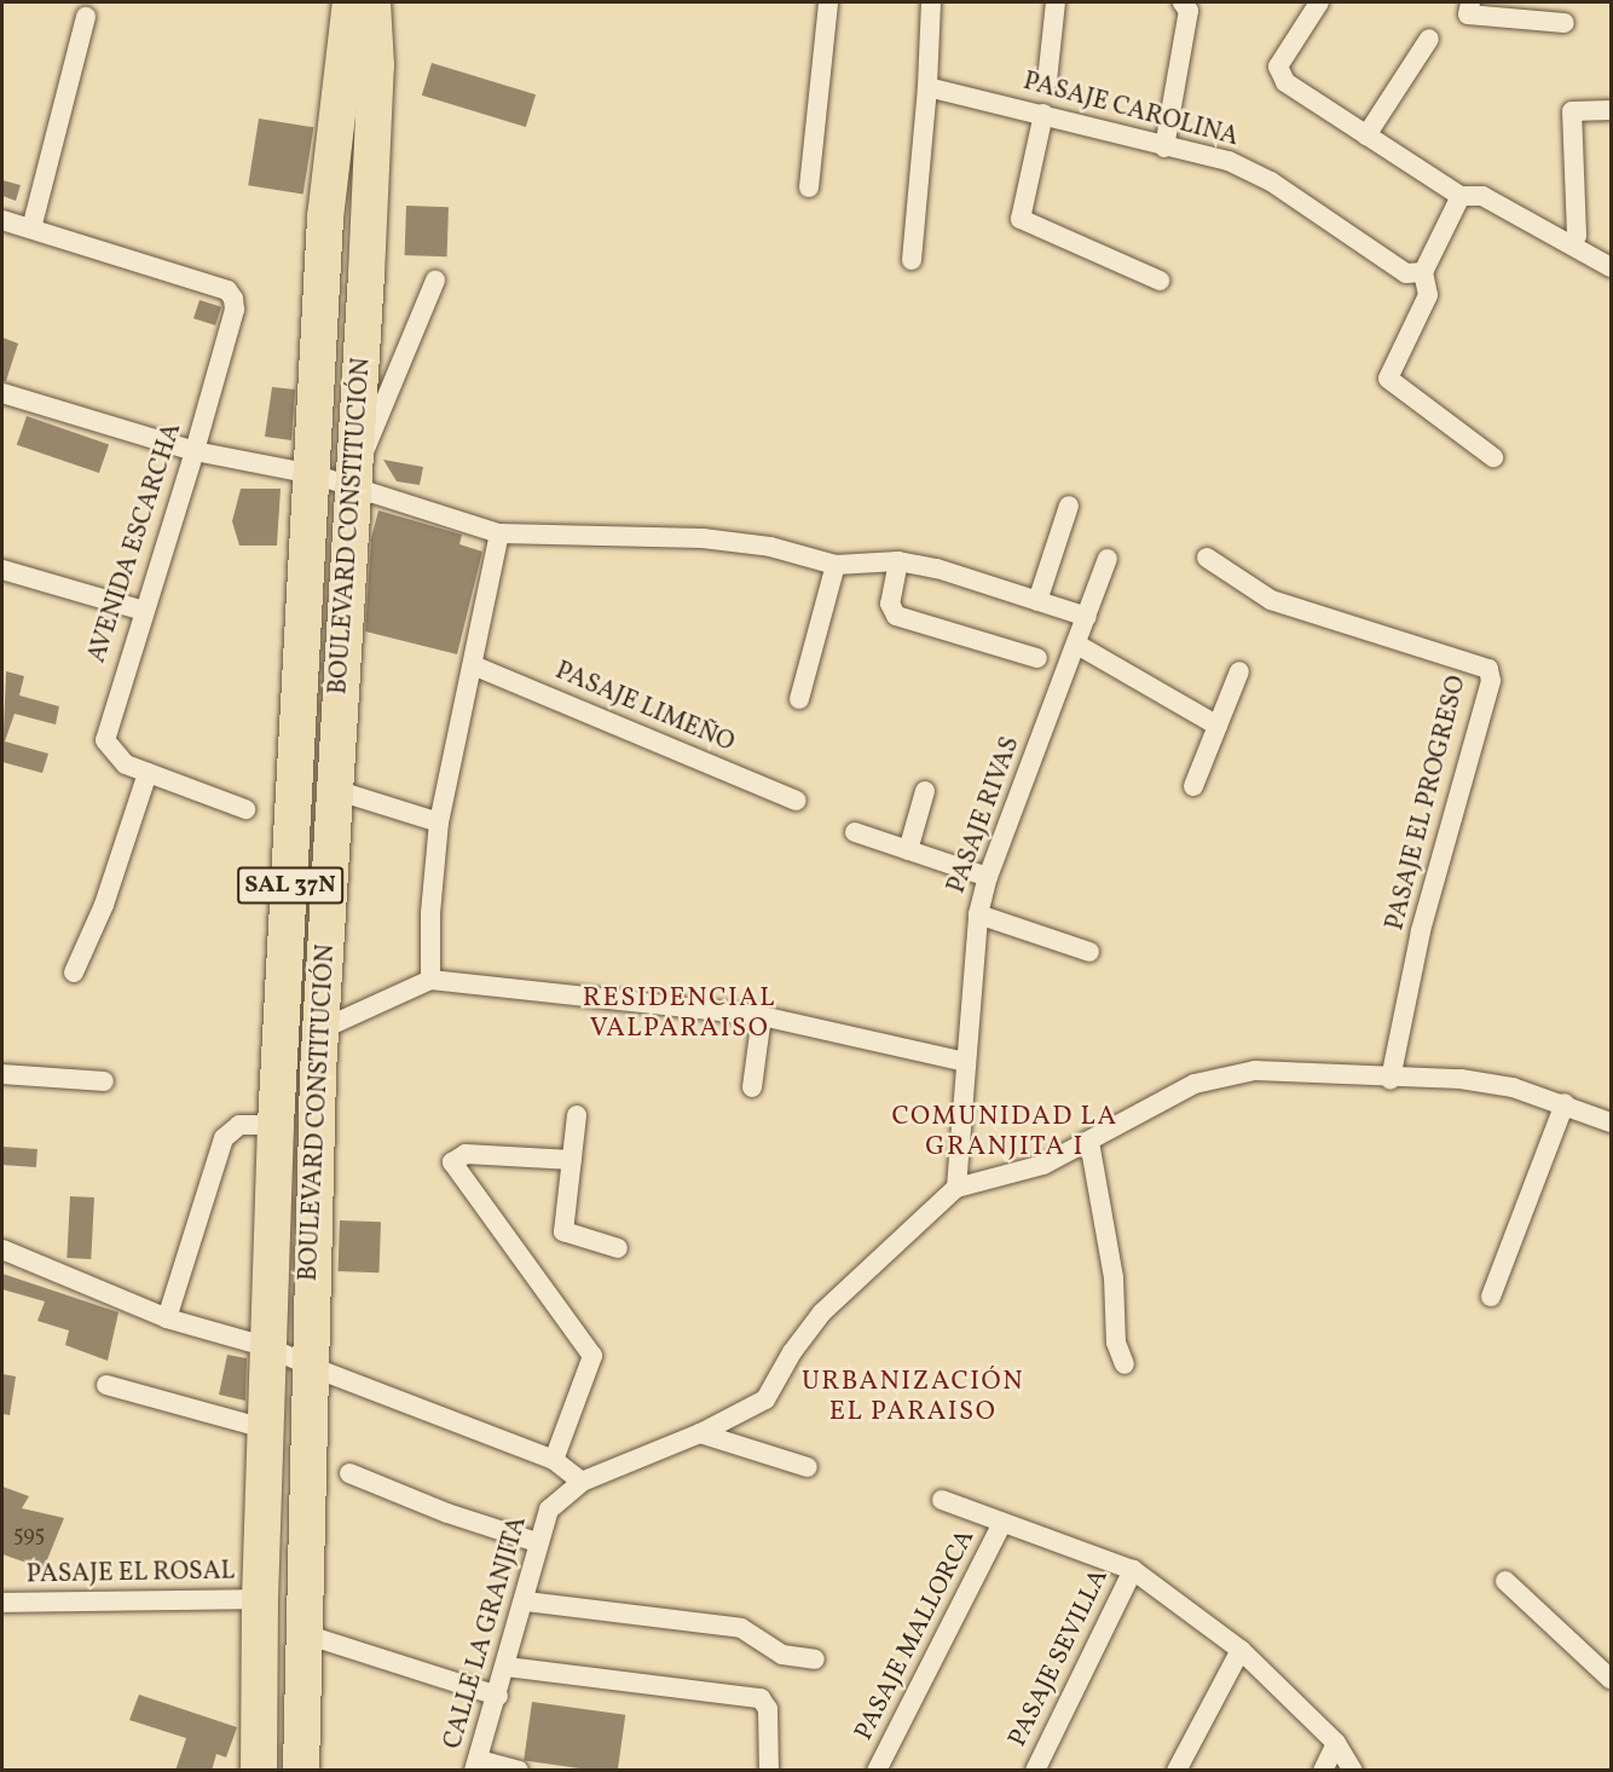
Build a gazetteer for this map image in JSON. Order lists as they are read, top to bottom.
{
  "streets": {
    "highway": ["BOULEVARD CONSTITUCIÓN", "SAL 37N"],
    "street": [
      "PASAJE CAROLINA",
      "AVENIDA ESCARCHA",
      "PASAJE LIMEÑO",
      "PASAJE EL PROGRESO",
      "PASAJE RIVAS",
      "PASAJE EL ROSAL",
      "CALLE LA GRANJITA",
      "PASAJE MALLORCA",
      "PASAJE SEVILLA"
    ]
  },
  "crossings": [
    ["BOULEVARD CONSTITUCIÓN", "PASAJE EL ROSAL"],
    ["PASAJE EL PROGRESO", "CALLE LA GRANJITA"],
    ["PASAJE RIVAS", "CALLE LA GRANJITA"]
  ],
  "districts": ["RESIDENCIAL VALPARAISO", "COMUNIDAD LA GRANJITA I", "URBANIZACIÓN EL PARAISO"],
  "house_numbers": ["595"]
}
